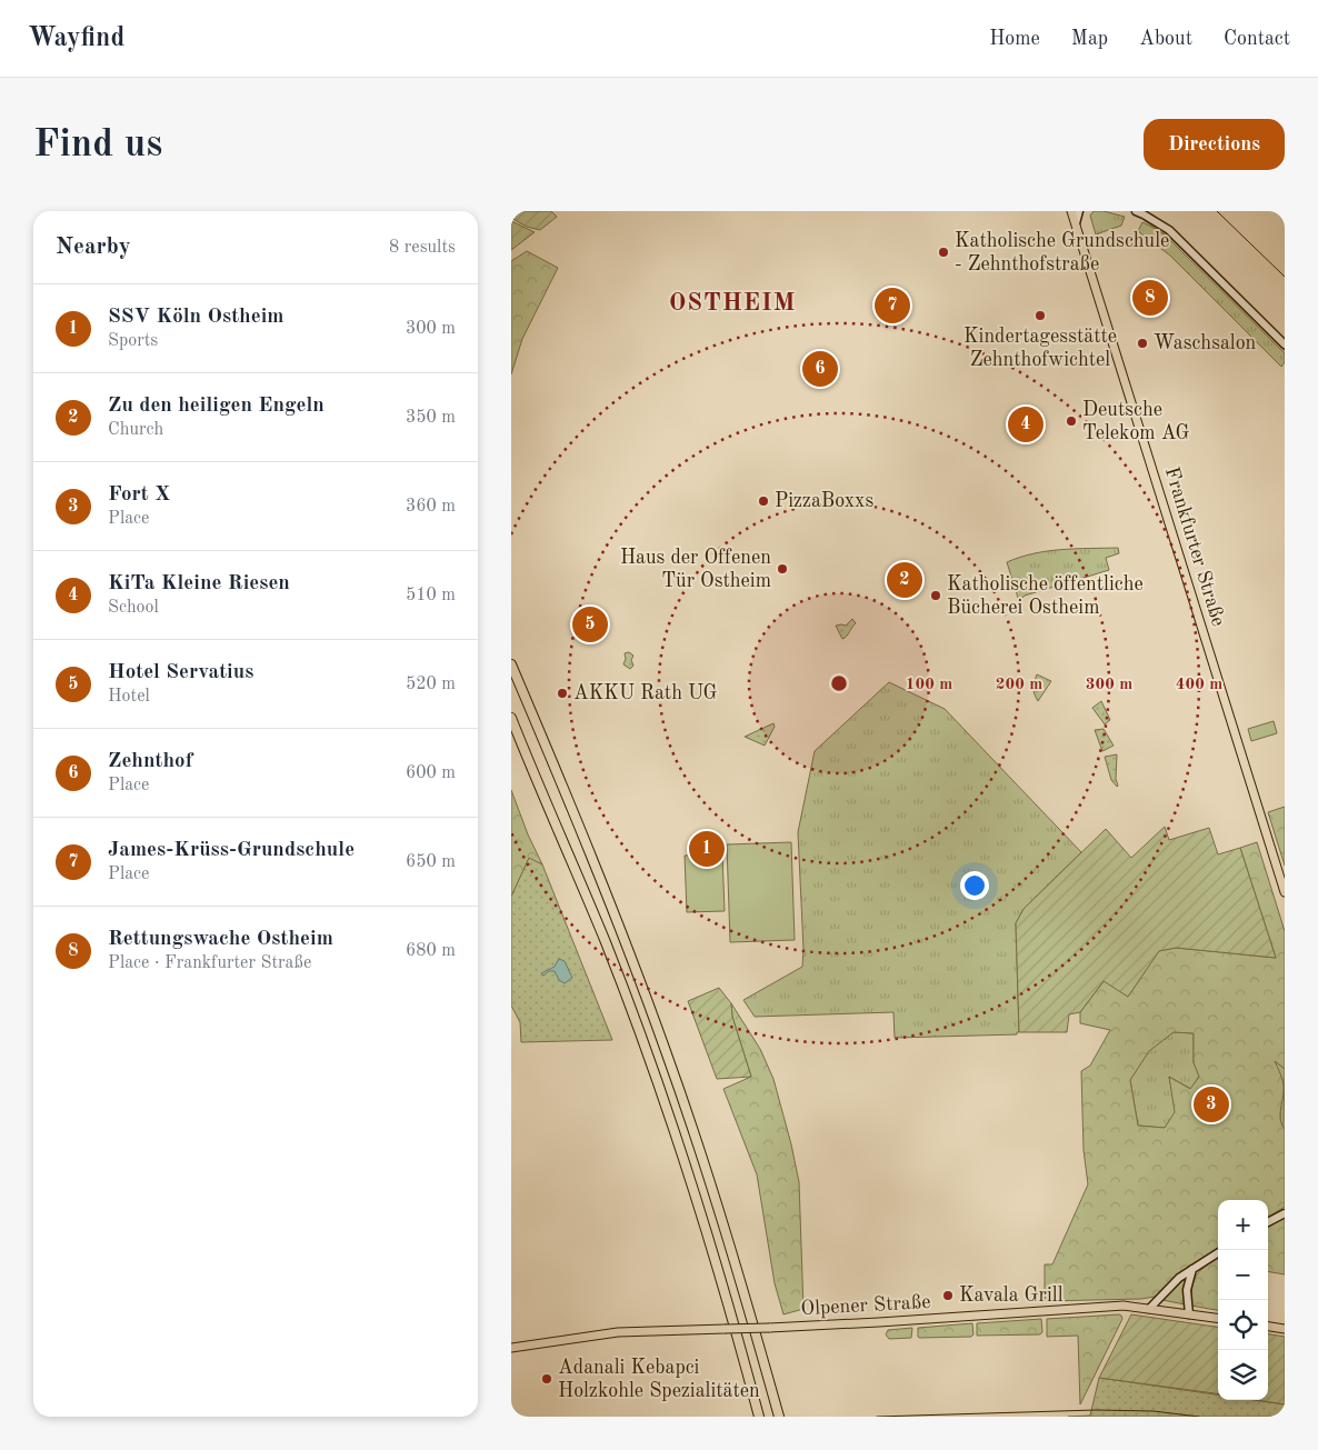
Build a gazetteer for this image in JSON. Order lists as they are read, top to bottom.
{
  "streets": {
    "main road": ["Frankfurter Straße", "Olpener Straße"]
  },
  "districts": ["OSTHEIM"],
  "places": [
    "Katholische Grundschule - Zehnthofstraße",
    "Kindertagesstätte Zehnthofwichtel",
    "Waschsalon",
    "Deutsche Telekom AG",
    "PizzaBoxxs",
    "Haus der Offenen Tür Ostheim",
    "Katholische öffentliche Bücherei Ostheim",
    "AKKU Rath UG",
    "Kavala Grill",
    "Adanali Kebapci Holzkohle Spezialitäten"
  ],
  "page": {
    "header": "Wayfind",
    "nav": [
      "Home",
      "Map",
      "About",
      "Contact"
    ],
    "buttons": "Directions",
    "title": "Find us",
    "heading": ["Nearby", "8 results"],
    "pins": [
      "8",
      "7",
      "6",
      "4",
      "2",
      "5",
      "1",
      "3"
    ],
    "list": [
      {
        "mark": "1",
        "name": "SSV Köln Ostheim",
        "note": "Sports",
        "value": "300 m"
      },
      {
        "mark": "2",
        "name": "Zu den heiligen Engeln",
        "note": "Church",
        "value": "350 m"
      },
      {
        "mark": "3",
        "name": "Fort X",
        "note": "Place",
        "value": "360 m"
      },
      {
        "mark": "4",
        "name": "KiTa Kleine Riesen",
        "note": "School",
        "value": "510 m"
      },
      {
        "mark": "5",
        "name": "Hotel Servatius",
        "note": "Hotel",
        "value": "520 m"
      },
      {
        "mark": "6",
        "name": "Zehnthof",
        "note": "Place",
        "value": "600 m"
      },
      {
        "mark": "7",
        "name": "James-Krüss-Grundschule",
        "note": "Place",
        "value": "650 m"
      },
      {
        "mark": "8",
        "name": "Rettungswache Ostheim",
        "note": "Place · Frankfurter Straße",
        "value": "680 m"
      }
    ],
    "map_buttons": ["+", "−"]
  },
  "rings": [
    "100 m",
    "200 m",
    "300 m",
    "400 m"
  ]
}
